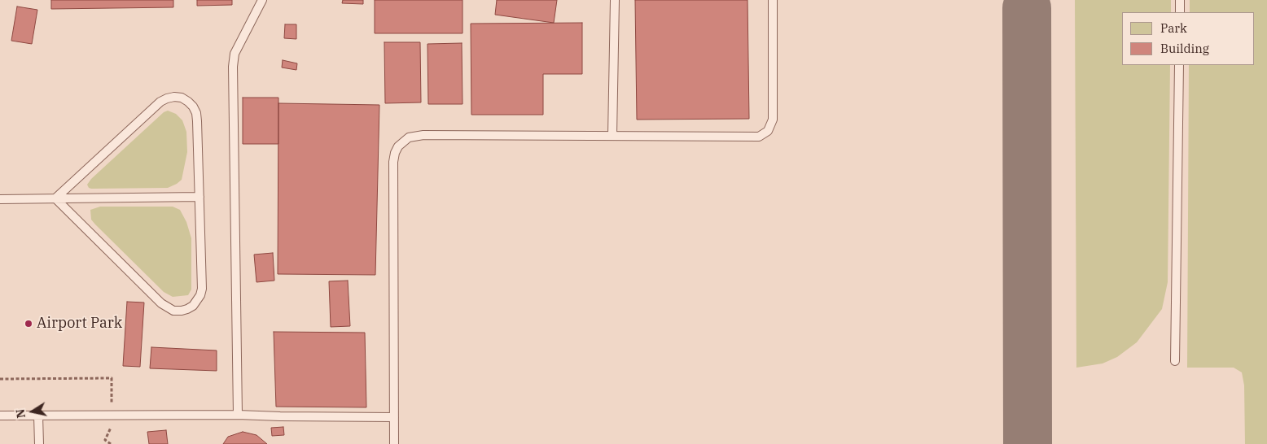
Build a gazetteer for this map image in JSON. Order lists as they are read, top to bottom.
{
  "places": ["Airport Park"],
  "legend": ["Park", "Building"],
  "north": "left"
}
